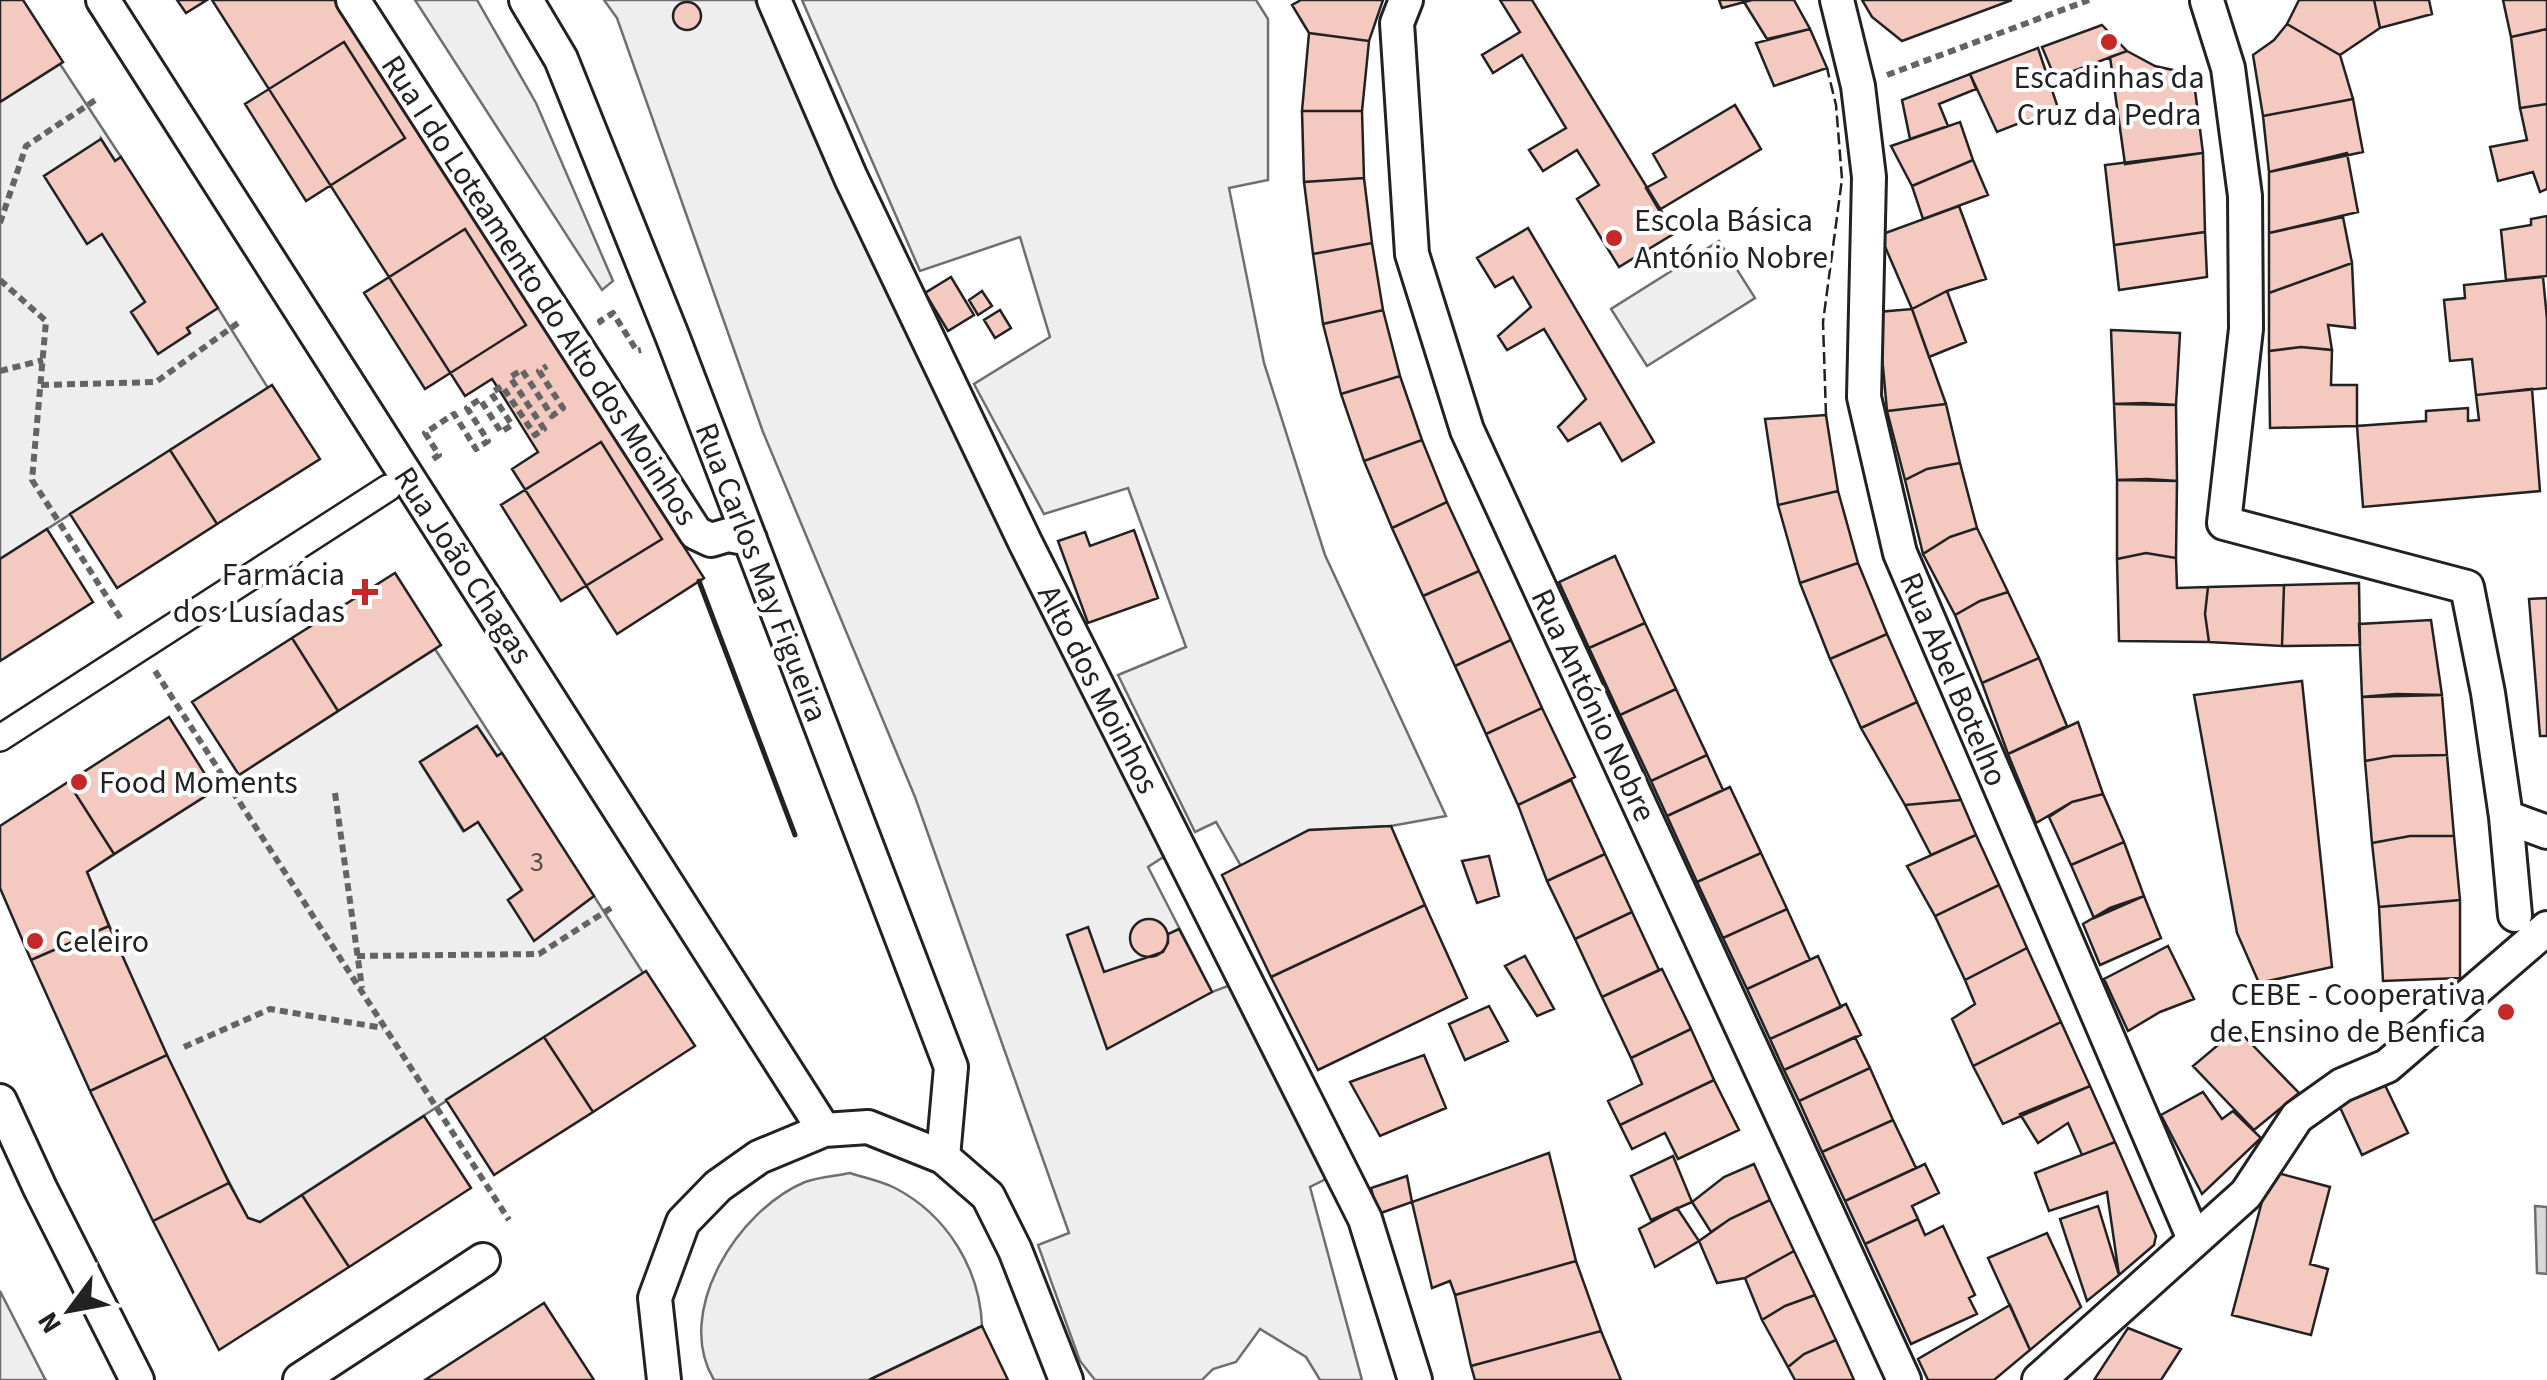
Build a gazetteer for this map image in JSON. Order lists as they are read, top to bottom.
{
  "streets": {
    "street": [
      "Rua I do Loteamento do Alto dos Moinhos",
      "Rua João Chagas",
      "Rua Carlos May Figueira",
      "Rua Abel Botelho",
      "Alto dos Moinhos",
      "Rua António Nobre"
    ]
  },
  "crossings": [
    ["Rua I do Loteamento do Alto dos Moinhos", "Rua Carlos May Figueira"]
  ],
  "places": {
    "other": [
      "Escadinhas da Cruz da Pedra",
      "Escola Básica António Nobre",
      "Food Moments",
      "Celeiro",
      "CEBE - Cooperativa de Ensino de Benfica"
    ],
    "health": ["Farmácia dos Lusíadas"]
  },
  "house_numbers": ["3"],
  "north": "bottom left"
}
